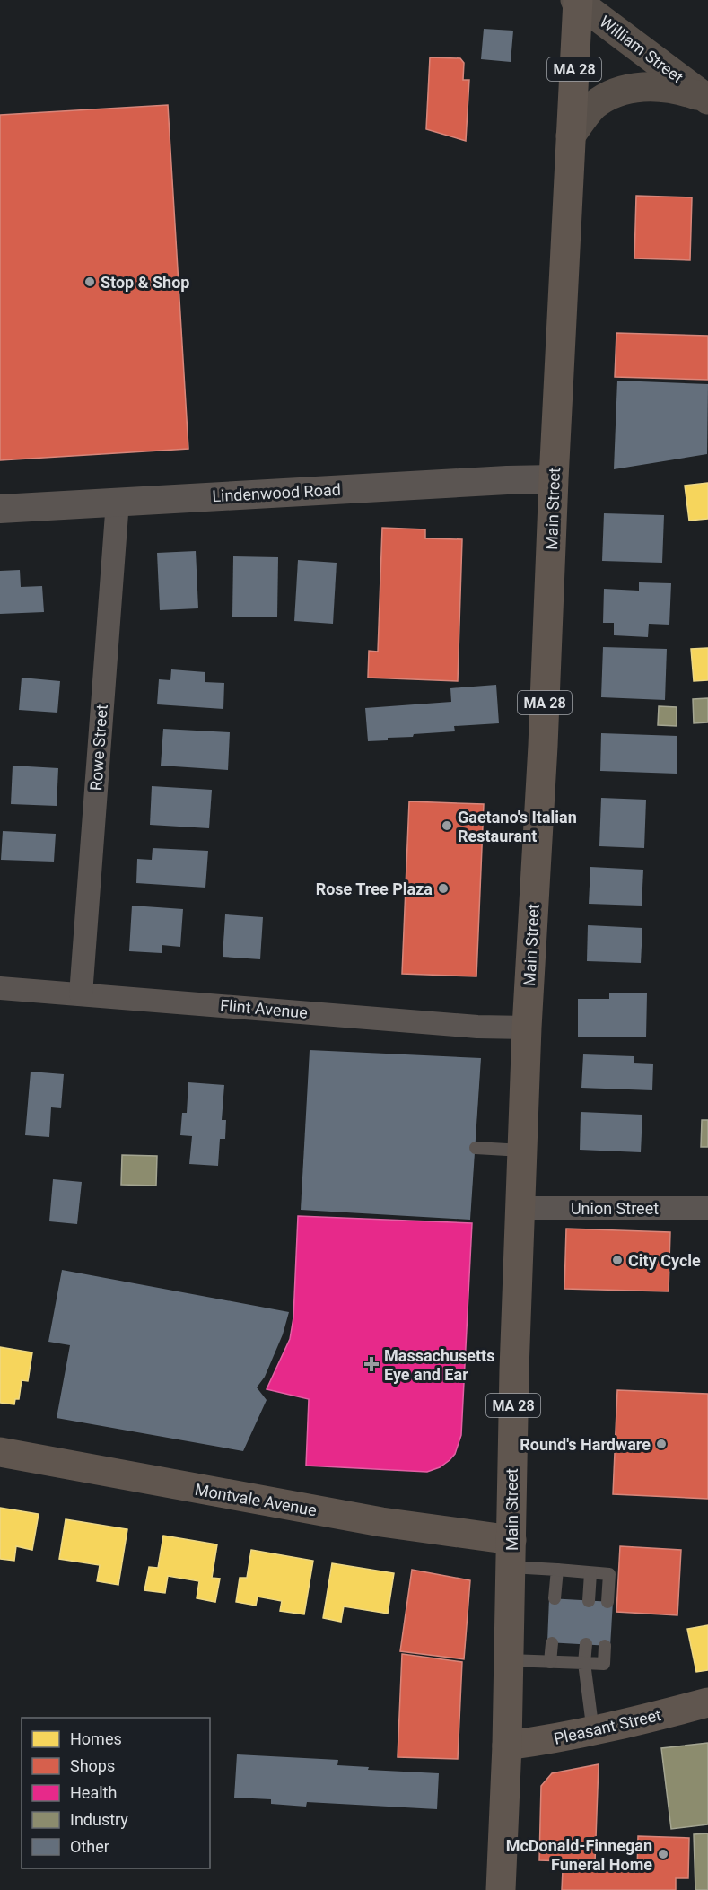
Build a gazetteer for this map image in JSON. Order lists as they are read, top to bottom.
{
  "streets": {
    "main road": [
      "William Street",
      "MA 28",
      "Main Street",
      "Montvale Avenue",
      "Pleasant Street"
    ],
    "street": [
      "Lindenwood Road",
      "Rowe Street",
      "Flint Avenue",
      "Union Street"
    ]
  },
  "crossings": [
    ["William Street", "Main Street"],
    ["Lindenwood Road", "Main Street"],
    ["Lindenwood Road", "Rowe Street"],
    ["Main Street", "Flint Avenue"],
    ["Main Street", "Union Street"],
    ["Main Street", "Montvale Avenue"],
    ["Main Street", "Pleasant Street"],
    ["Rowe Street", "Flint Avenue"]
  ],
  "places": {
    "other": [
      "Stop & Shop",
      "Gaetano's Italian Restaurant",
      "Rose Tree Plaza",
      "City Cycle",
      "Round's Hardware",
      "McDonald-Finnegan Funeral Home"
    ],
    "health": ["Massachusetts Eye and Ear"]
  },
  "legend": [
    "Homes",
    "Shops",
    "Health",
    "Industry",
    "Other"
  ]
}
